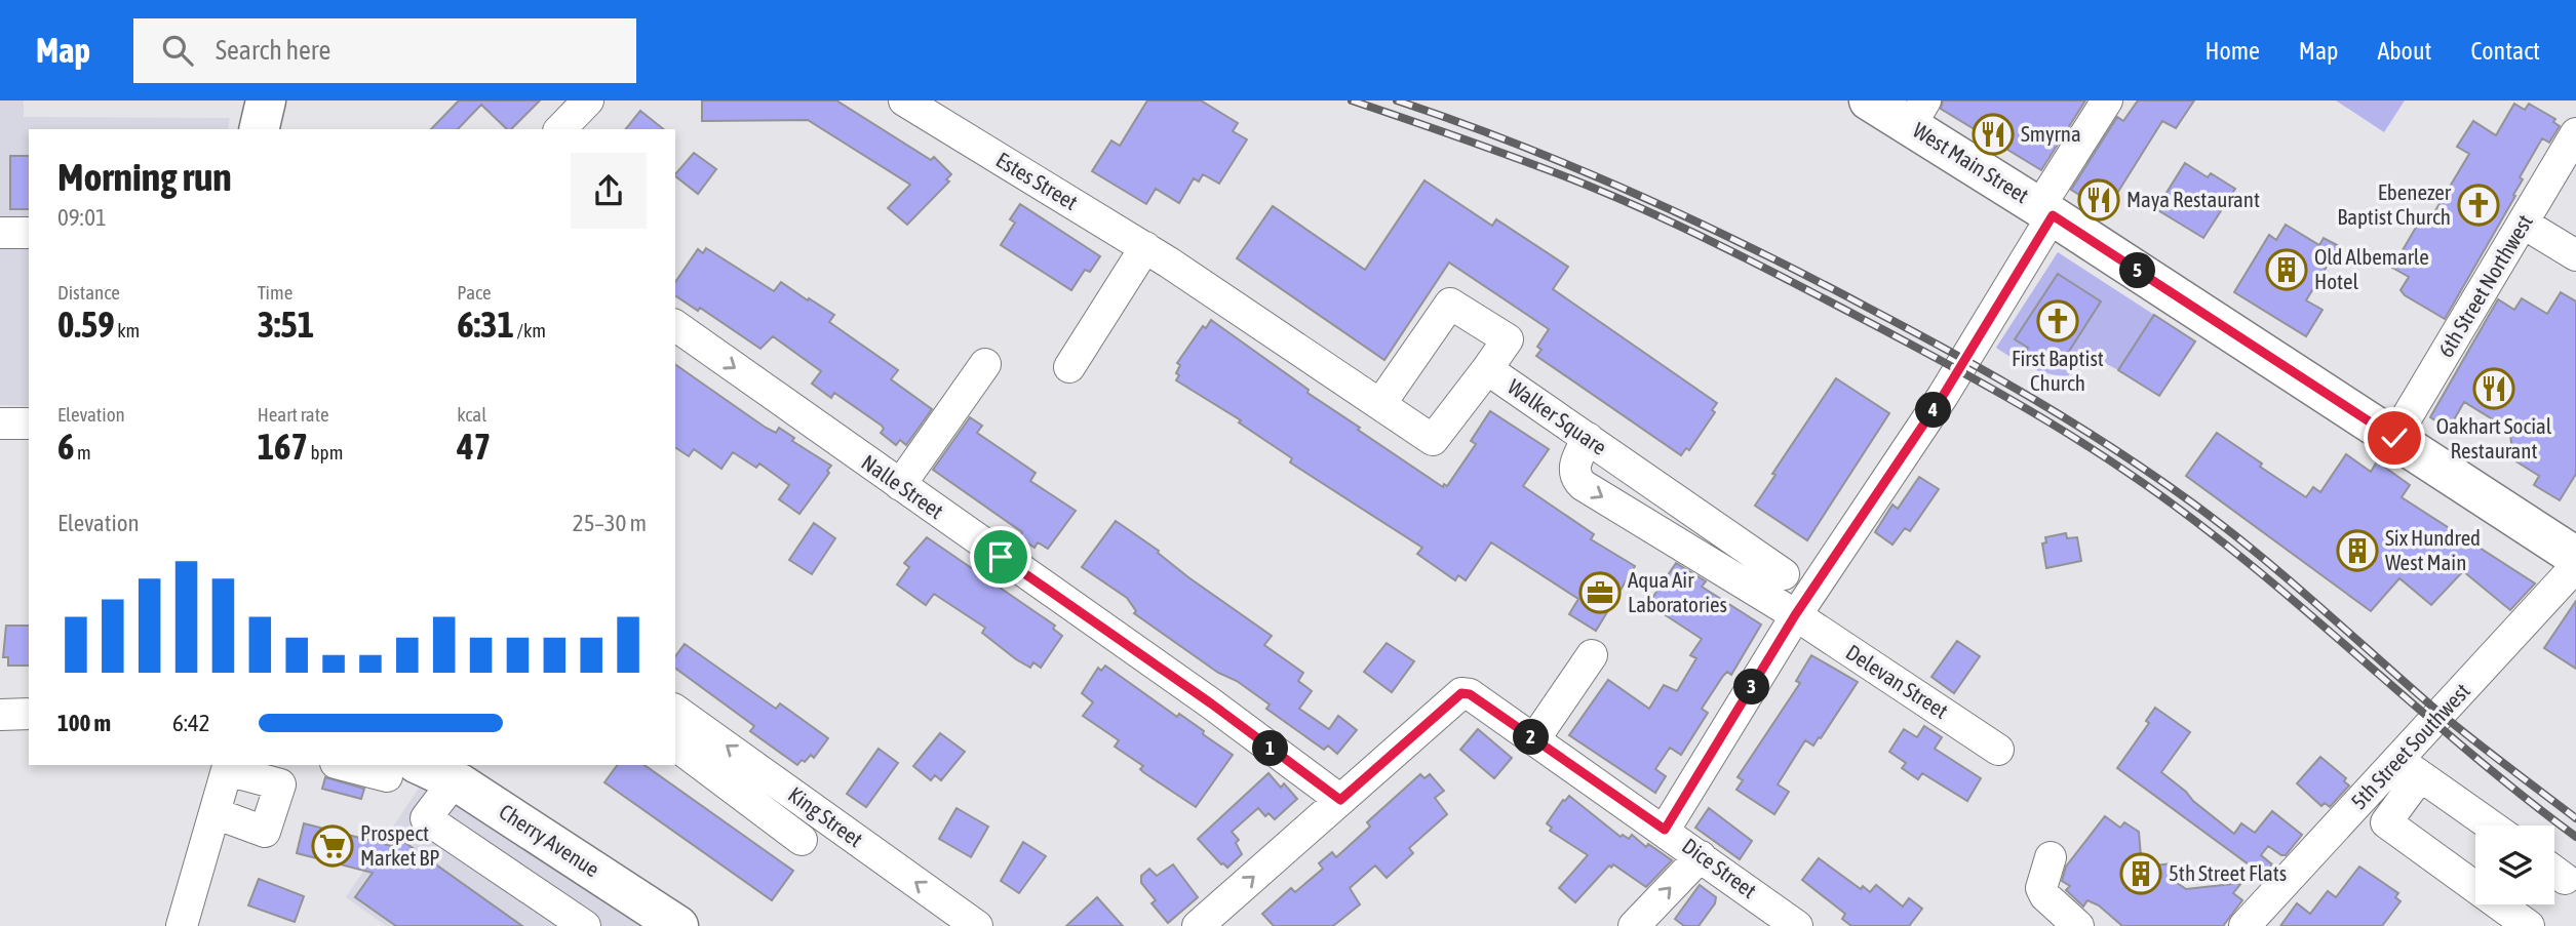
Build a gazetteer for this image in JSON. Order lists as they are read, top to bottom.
{
  "streets": {
    "main road": ["West Main Street", "Cherry Avenue"],
    "street": [
      "Estes Street",
      "6th Street Northwest",
      "Walker Square",
      "Nalle Street",
      "Delevan Street",
      "5th Street Southwest",
      "King Street",
      "Dice Street"
    ]
  },
  "crossings": [
    ["West Main Street", "6th Street Northwest"],
    ["Estes Street", "Walker Square"],
    ["Walker Square", "Delevan Street"],
    ["Nalle Street", "Dice Street"]
  ],
  "one_way": ["Delevan Street", "King Street"],
  "places": {
    "restaurant": ["Smyrna", "Maya Restaurant", "Oakhart Social Restaurant"],
    "church": ["Ebenezer Baptist Church", "First Baptist Church"],
    "building": ["Old Albemarle Hotel", "Six Hundred West Main", "5th Street Flats"],
    "office": ["Aqua Air Laboratories"],
    "supermarket": ["Prospect Market BP"]
  },
  "page": {
    "header": "Map",
    "search": "Search here",
    "nav": [
      "Home",
      "Map",
      "About",
      "Contact"
    ],
    "heading": ["Morning run", "09:01"],
    "stats": [
      ["Distance", "0.59 km"],
      ["Time", "3:51"],
      ["Pace", "6:31 /km"],
      ["Elevation", "6 m"],
      ["Heart rate", "167 bpm"],
      ["kcal", "47"]
    ],
    "pins": [
      "5",
      "4",
      "3",
      "2",
      "1"
    ],
    "chart": ["Elevation", "25–30 m"],
    "list": [
      {
        "name": "100 m",
        "note": "6:42"
      }
    ]
  }
}
